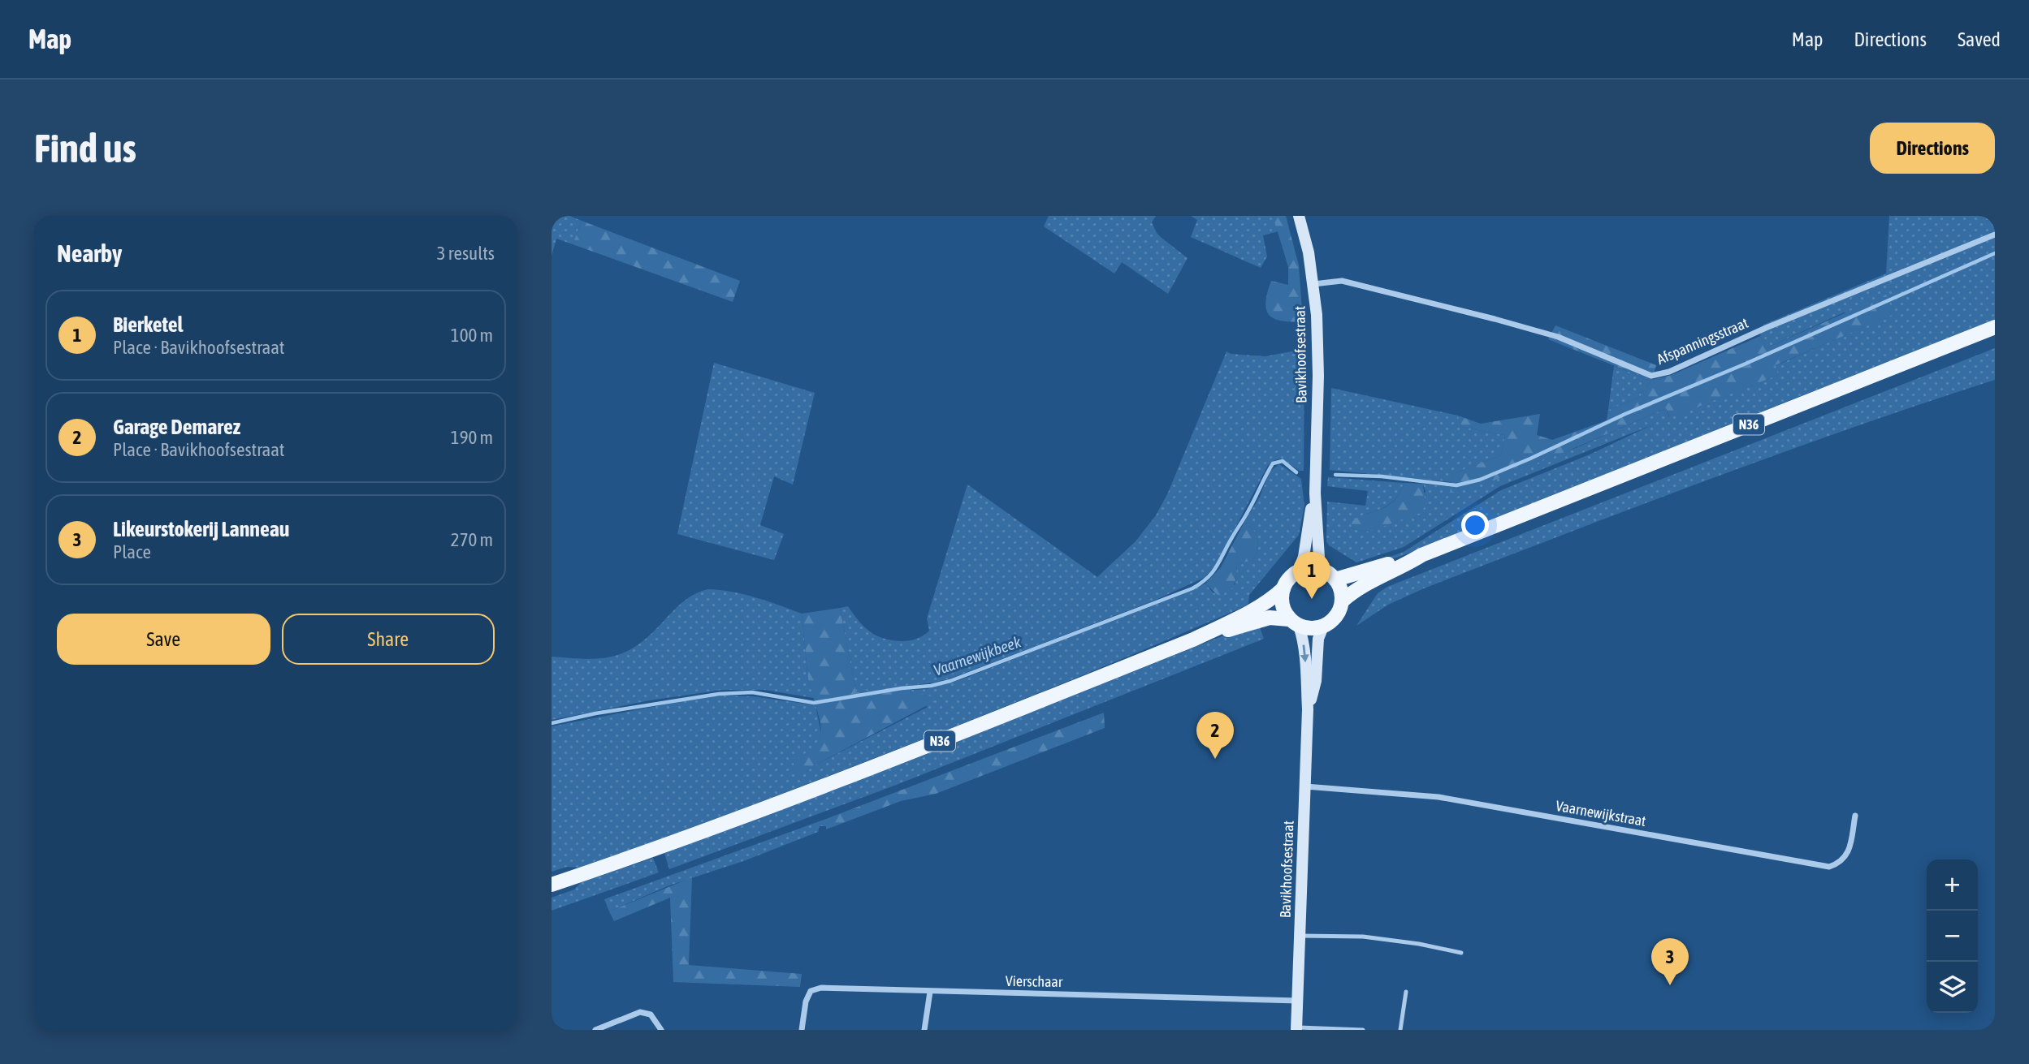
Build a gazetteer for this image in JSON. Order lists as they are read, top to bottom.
{
  "streets": {
    "main road": ["N36"],
    "street": [
      "Afspanningsstraat",
      "Bavikhoofsestraat",
      "Vaarnewijkstraat",
      "Vierschaar"
    ]
  },
  "crossings": [
    ["Afspanningsstraat", "Bavikhoofsestraat"],
    ["Bavikhoofsestraat", "N36"],
    ["Bavikhoofsestraat", "Vaarnewijkstraat"],
    ["Bavikhoofsestraat", "Vierschaar"]
  ],
  "water": ["Vaarnewijkbeek"],
  "page": {
    "header": "Map",
    "nav": ["Map", "Directions", "Saved"],
    "buttons": [
      "Directions",
      ["Save", "Share"]
    ],
    "title": "Find us",
    "heading": ["Nearby", "3 results"],
    "list": [
      {
        "mark": "1",
        "name": "Bierketel",
        "note": "Place · Bavikhoofsestraat",
        "value": "100 m"
      },
      {
        "mark": "2",
        "name": "Garage Demarez",
        "note": "Place · Bavikhoofsestraat",
        "value": "190 m"
      },
      {
        "mark": "3",
        "name": "Likeurstokerij Lanneau",
        "note": "Place",
        "value": "270 m"
      }
    ],
    "pins": ["1", "2", "3"],
    "map_buttons": ["+", "−"]
  }
}
